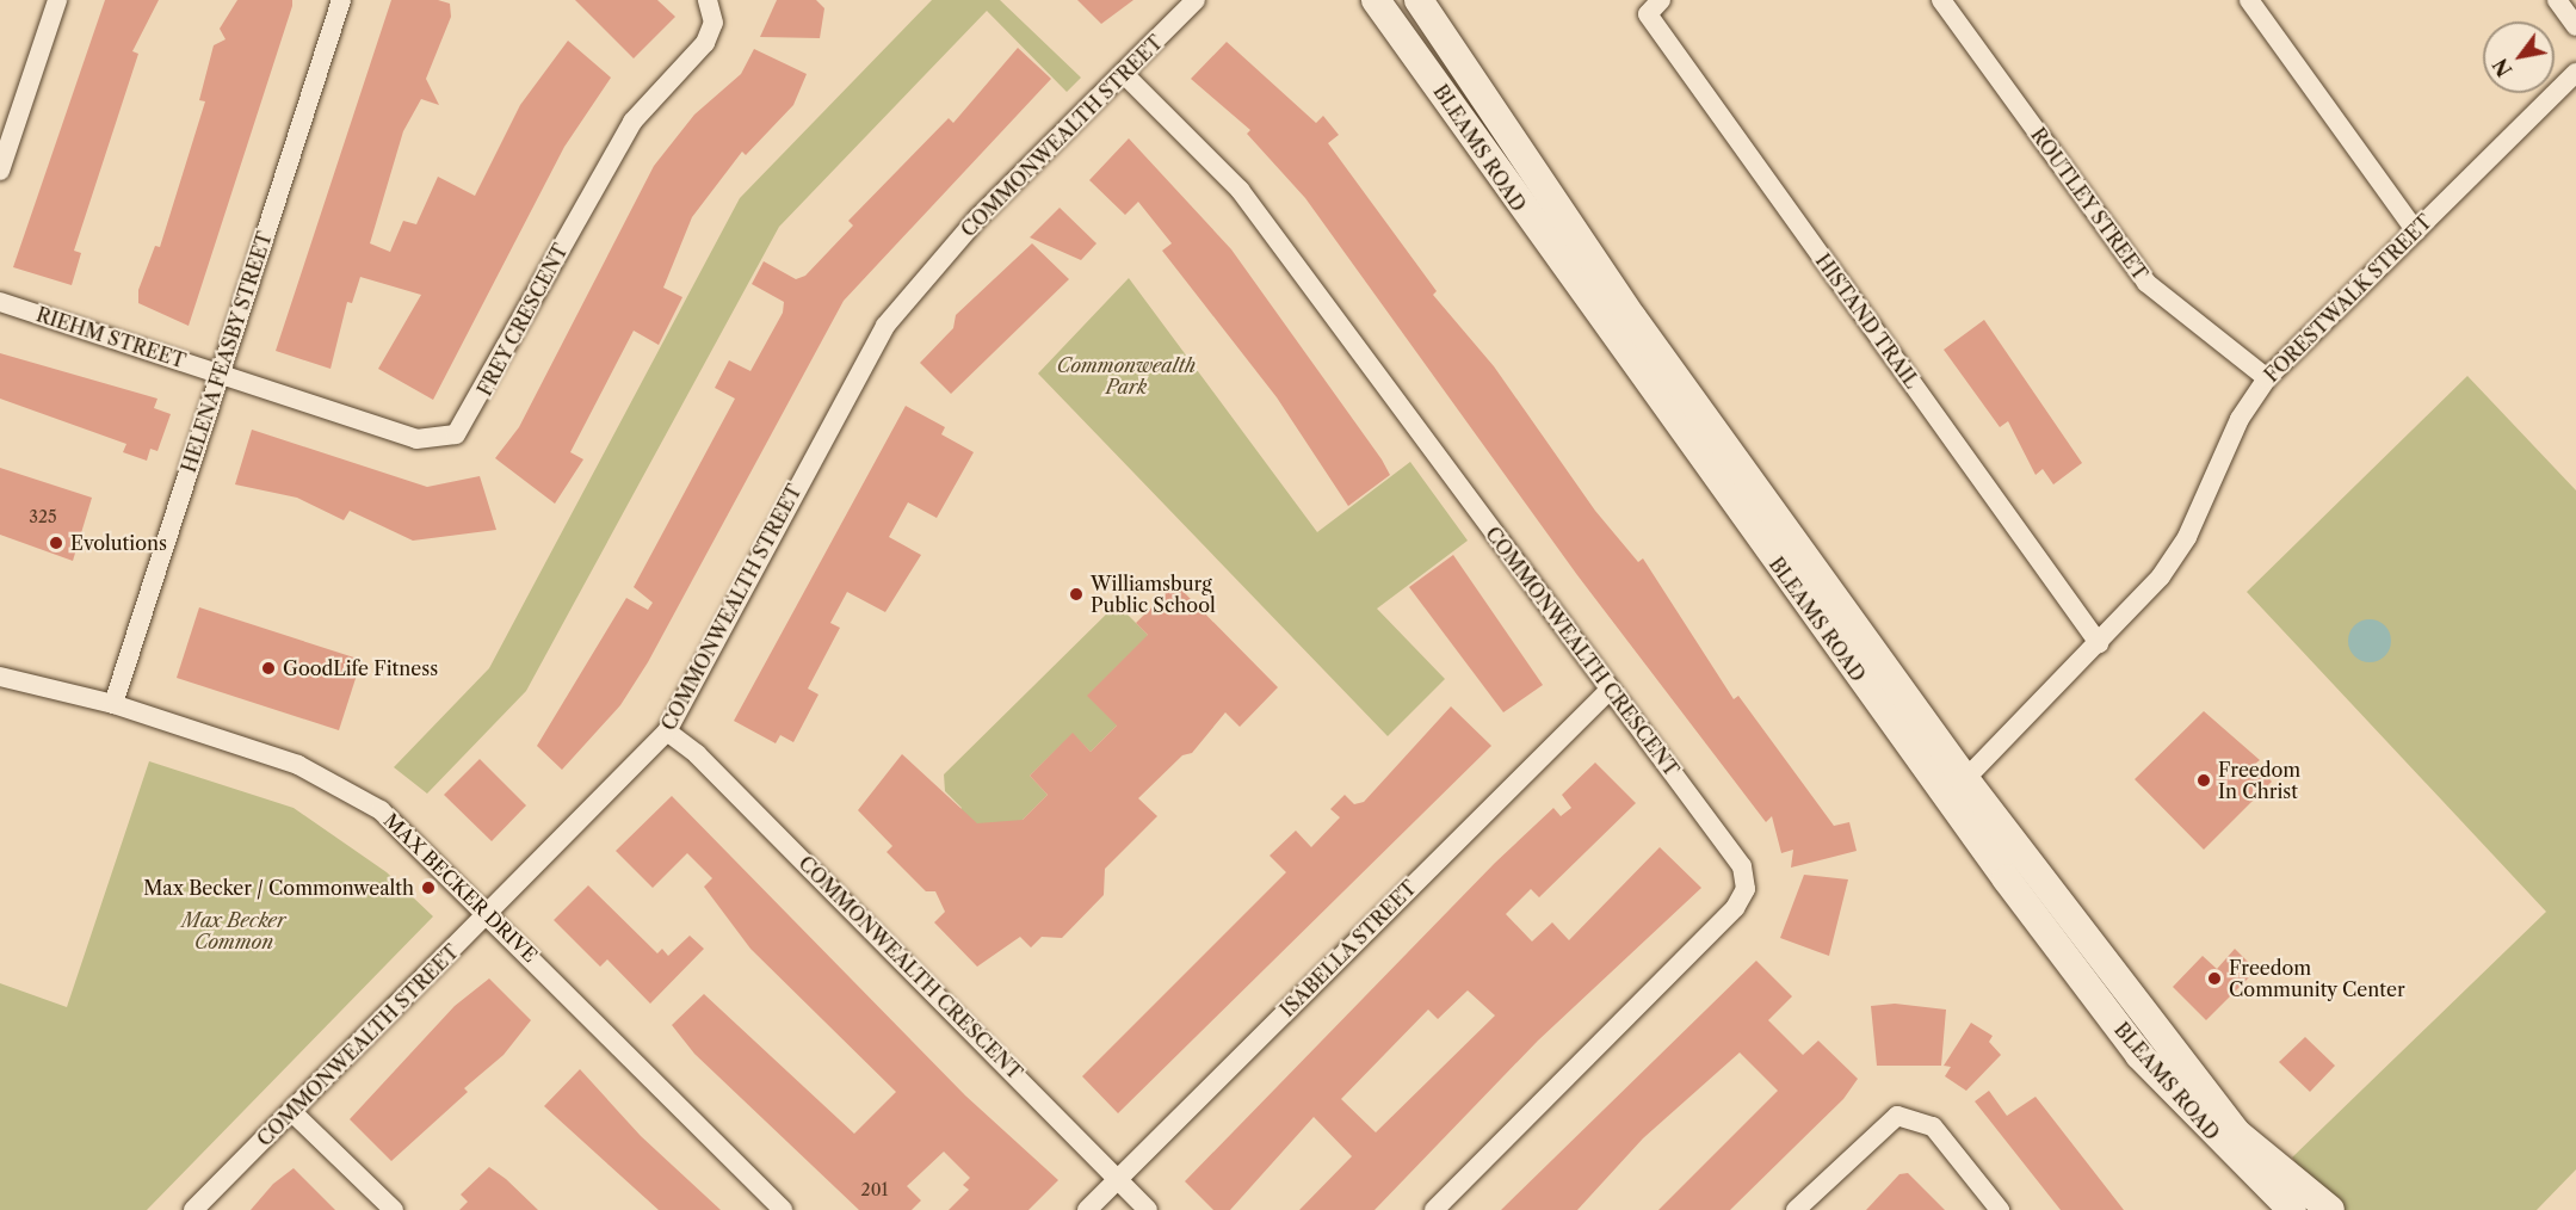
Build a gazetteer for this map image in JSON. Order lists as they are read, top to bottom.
{
  "streets": {
    "main road": ["BLEAMS ROAD"],
    "street": [
      "COMMONWEALTH STREET",
      "ROUTLEY STREET",
      "FORESTWALK STREET",
      "FREY CRESCENT",
      "HISTAND TRAIL",
      "RIEHM STREET",
      "HELENA FEASBY STREET",
      "COMMONWEALTH CRESCENT",
      "MAX BECKER DRIVE",
      "ISABELLA STREET"
    ]
  },
  "crossings": [
    ["COMMONWEALTH STREET", "COMMONWEALTH CRESCENT"],
    ["COMMONWEALTH STREET", "MAX BECKER DRIVE"],
    ["BLEAMS ROAD", "FORESTWALK STREET"],
    ["ROUTLEY STREET", "FORESTWALK STREET"],
    ["FORESTWALK STREET", "HISTAND TRAIL"],
    ["FREY CRESCENT", "RIEHM STREET"],
    ["FREY CRESCENT", "HELENA FEASBY STREET"],
    ["RIEHM STREET", "HELENA FEASBY STREET"],
    ["HELENA FEASBY STREET", "MAX BECKER DRIVE"],
    ["COMMONWEALTH CRESCENT", "ISABELLA STREET"]
  ],
  "parks": ["Commonwealth Park", "Max Becker Common"],
  "places": [
    "Evolutions",
    "Williamsburg Public School",
    "GoodLife Fitness",
    "Freedom In Christ",
    "Max Becker / Commonwealth",
    "Freedom Community Center"
  ],
  "house_numbers": ["325", "201"],
  "north": "bottom left"
}
